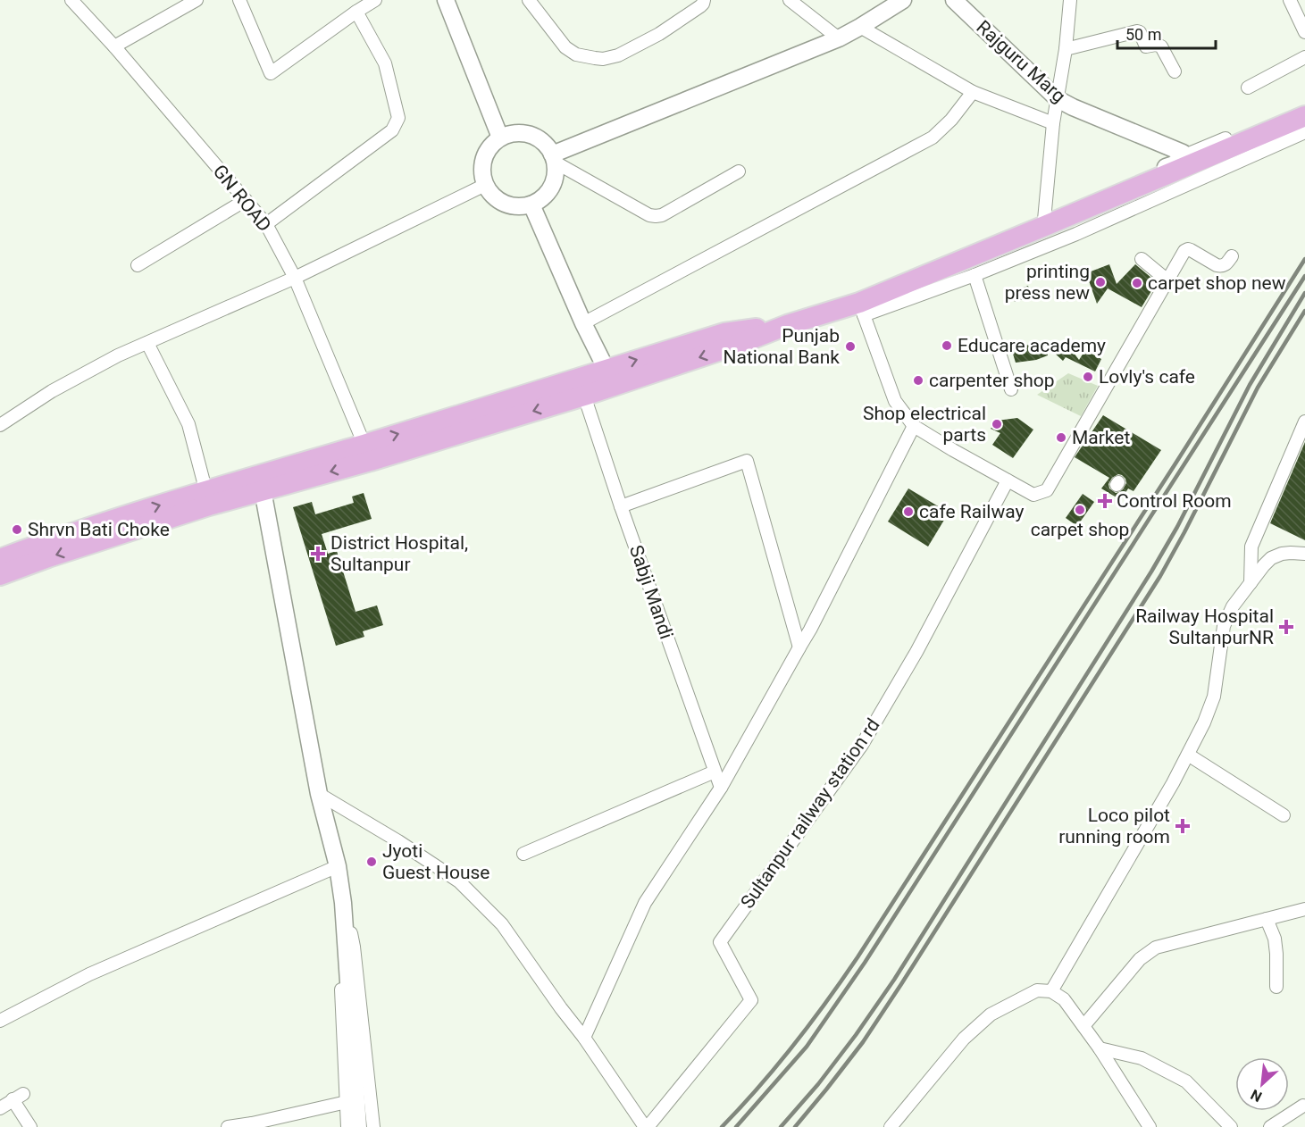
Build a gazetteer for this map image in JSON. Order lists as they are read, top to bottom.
{
  "streets": {
    "street": [
      "Rajguru Marg",
      "GN ROAD",
      "Sabji Mandi",
      "Sultanpur railway station rd"
    ]
  },
  "places": {
    "other": [
      "printing press new",
      "carpet shop new",
      "Educare academy",
      "Punjab National Bank",
      "Lovly's cafe",
      "carpenter shop",
      "Shop electrical parts",
      "Market",
      "carpet shop",
      "cafe Railway",
      "Shrvn Bati Choke",
      "Jyoti Guest House"
    ],
    "health": [
      "Control Room",
      "District Hospital, Sultanpur",
      "Railway Hospital SultanpurNR",
      "Loco pilot running room"
    ]
  },
  "scale_bar": "50 m",
  "north": "bottom left"
}
